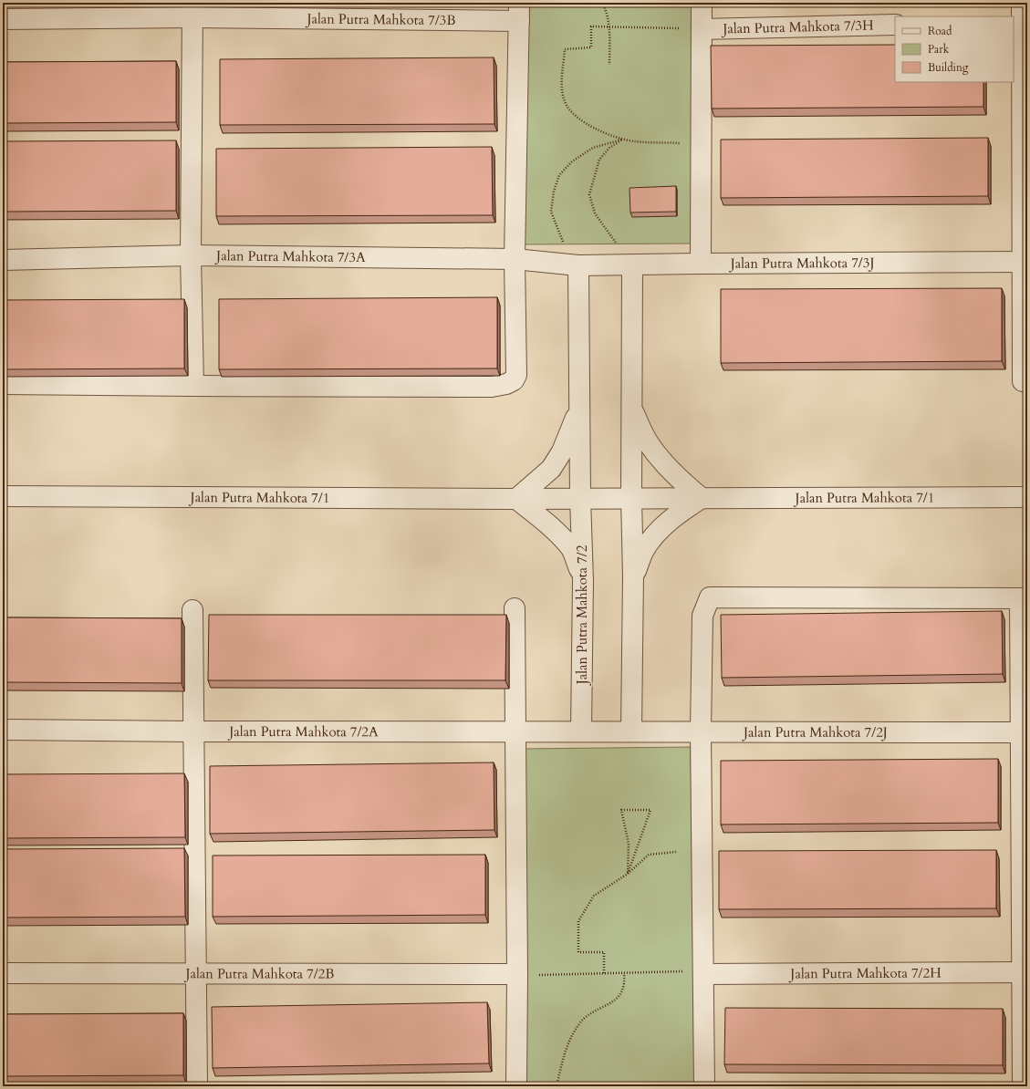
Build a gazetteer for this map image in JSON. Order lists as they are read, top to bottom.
{
  "streets": {
    "street": [
      "Jalan Putra Mahkota 7/3B",
      "Jalan Putra Mahkota 7/3H",
      "Jalan Putra Mahkota 7/3A",
      "Jalan Putra Mahkota 7/3J",
      "Jalan Putra Mahkota 7/1",
      "Jalan Putra Mahkota 7/2",
      "Jalan Putra Mahkota 7/2A",
      "Jalan Putra Mahkota 7/2J",
      "Jalan Putra Mahkota 7/2B",
      "Jalan Putra Mahkota 7/2H"
    ]
  },
  "crossings": [
    ["Jalan Putra Mahkota 7/3A", "Jalan Putra Mahkota 7/3J"],
    ["Jalan Putra Mahkota 7/3A", "Jalan Putra Mahkota 7/2"],
    ["Jalan Putra Mahkota 7/3J", "Jalan Putra Mahkota 7/2"],
    ["Jalan Putra Mahkota 7/1", "Jalan Putra Mahkota 7/2"],
    ["Jalan Putra Mahkota 7/2", "Jalan Putra Mahkota 7/2A"],
    ["Jalan Putra Mahkota 7/2A", "Jalan Putra Mahkota 7/2J"]
  ],
  "legend": ["Road", "Park", "Building"]
}
